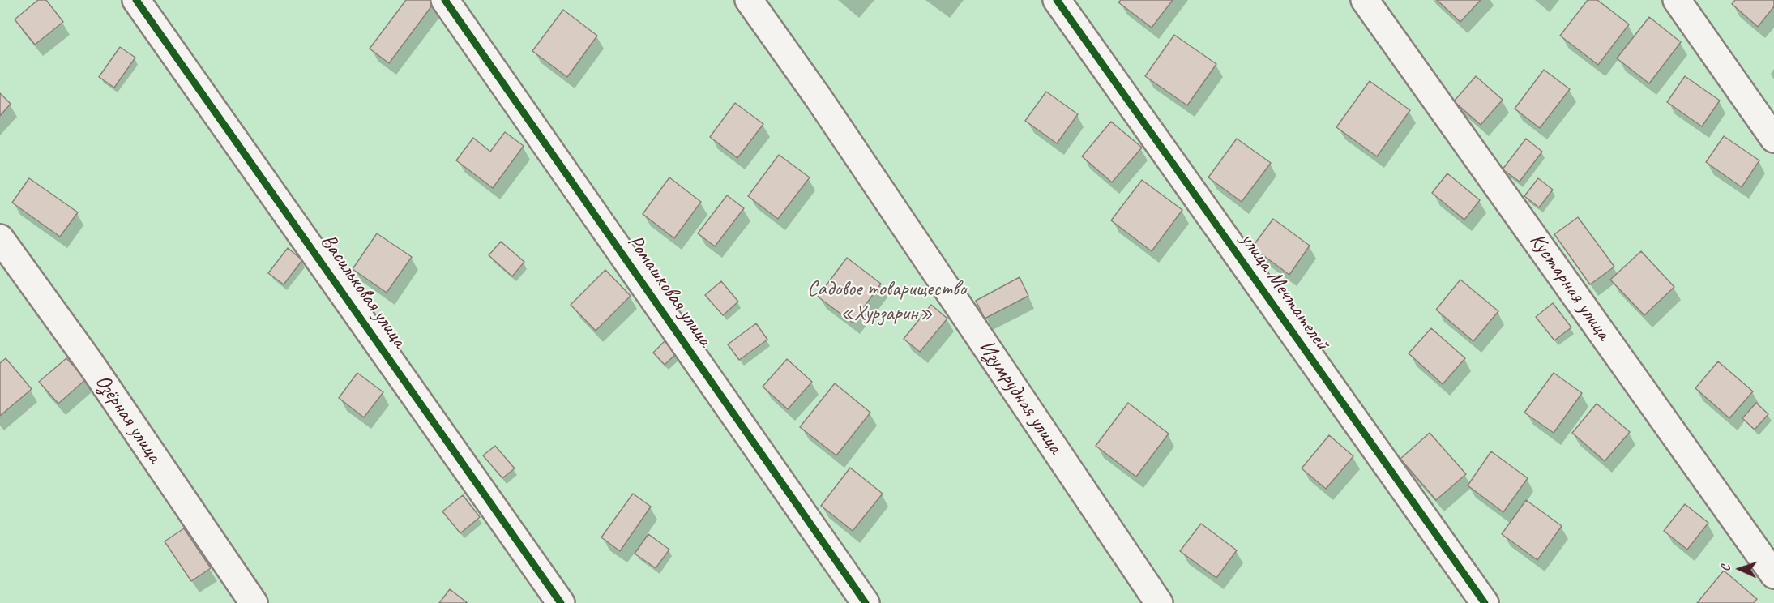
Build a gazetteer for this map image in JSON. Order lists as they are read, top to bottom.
{
  "streets": {
    "street": [
      "Кустарная улица",
      "Васильковая улица",
      "Ромашковая улица",
      "улица Мечтателей",
      "Изумрудная улица",
      "Озёрная улица"
    ]
  },
  "parks": ["Садовое товарищество «Хурзарин»"],
  "north": "left"
}
